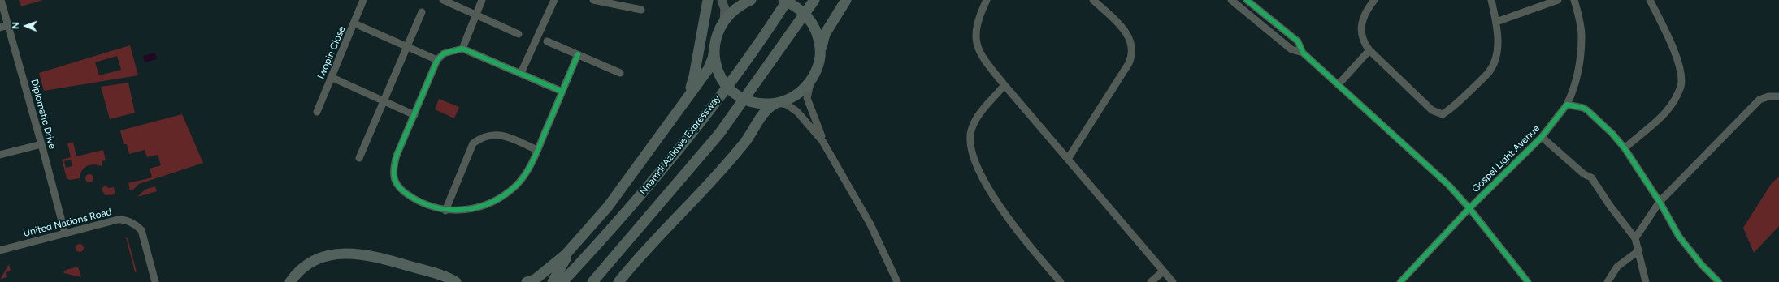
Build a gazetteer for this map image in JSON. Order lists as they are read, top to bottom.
{
  "streets": {
    "highway": ["Nnamdi Azikiwe Expressway"],
    "street": [
      "Iwopin Close",
      "Diplomatic Drive",
      "Gospel Light Avenue",
      "United Nations Road"
    ]
  },
  "crossings": [
    ["Diplomatic Drive", "United Nations Road"]
  ],
  "north": "left"
}
